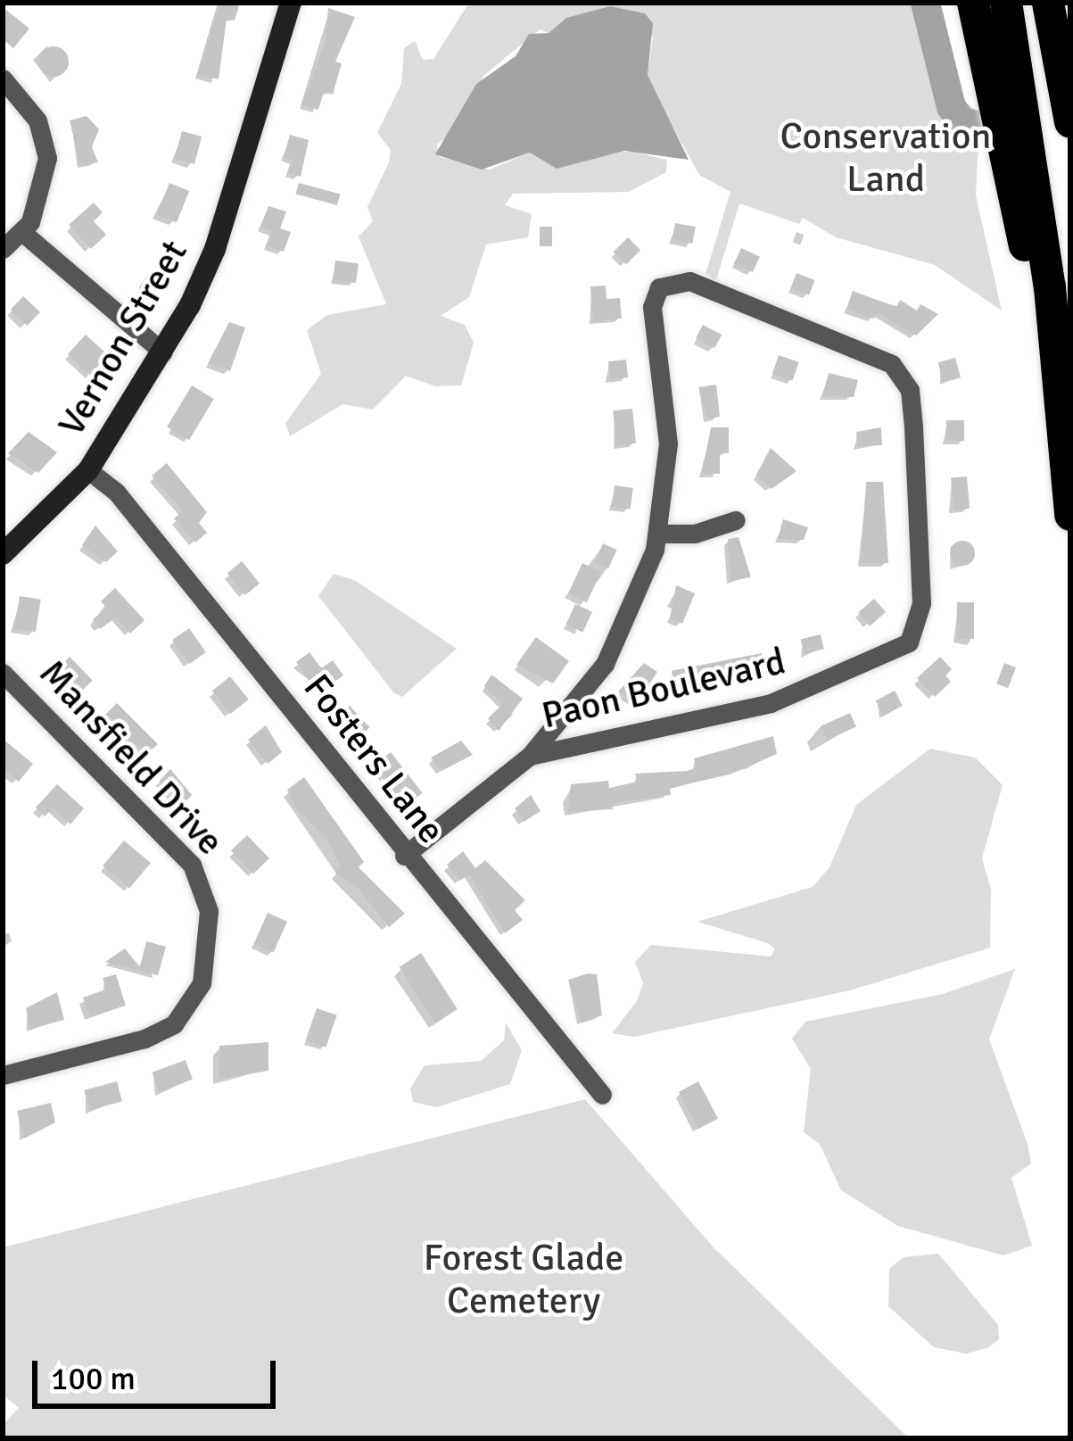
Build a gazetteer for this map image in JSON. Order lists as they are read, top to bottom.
{
  "streets": {
    "main road": ["Vernon Street"],
    "street": ["Paon Boulevard", "Mansfield Drive", "Fosters Lane"]
  },
  "crossings": [
    ["Vernon Street", "Fosters Lane"],
    ["Paon Boulevard", "Fosters Lane"]
  ],
  "parks": ["Conservation Land", "Forest Glade Cemetery"],
  "scale_bar": "100 m"
}
